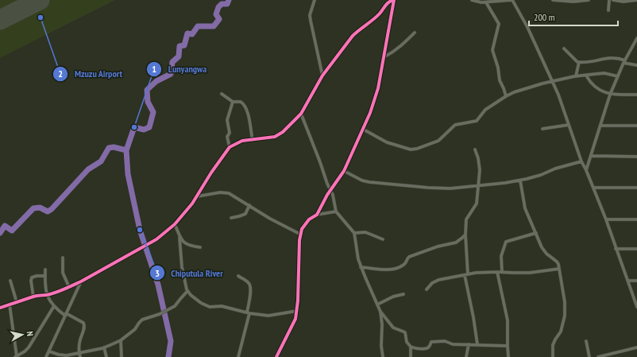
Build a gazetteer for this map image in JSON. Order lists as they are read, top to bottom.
{
  "places": ["Mzuzu Airport", "Lunyangwa", "Chiputula River"],
  "scale_bar": "200 m",
  "north": "right"
}
